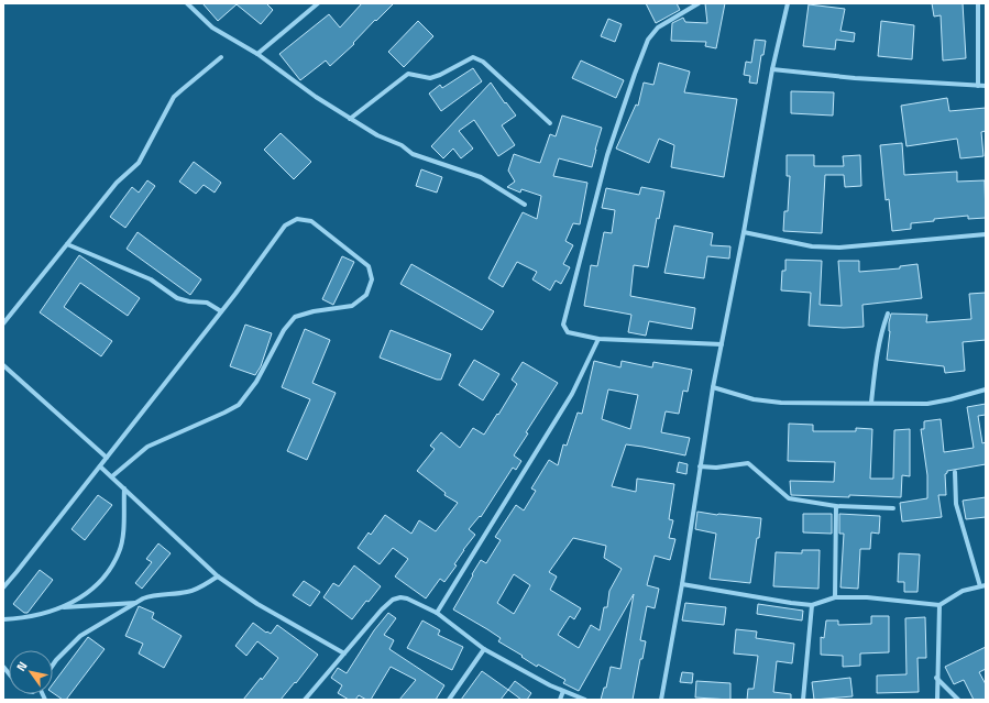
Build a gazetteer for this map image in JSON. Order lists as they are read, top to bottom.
{
  "north": "top left"
}
